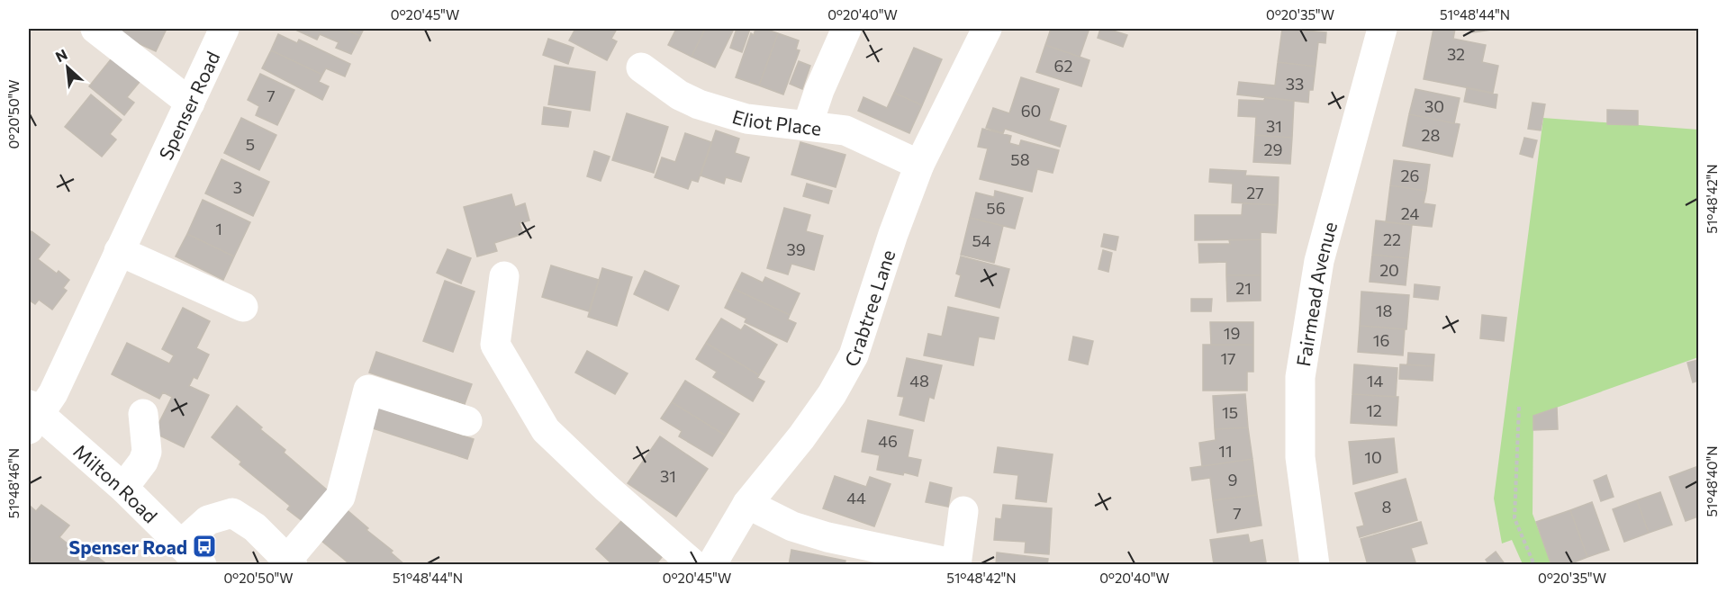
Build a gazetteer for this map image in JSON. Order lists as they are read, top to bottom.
{
  "streets": {
    "street": [
      "Spenser Road",
      "Eliot Place",
      "Fairmead Avenue",
      "Crabtree Lane",
      "Milton Road"
    ]
  },
  "crossings": [
    ["Spenser Road", "Milton Road"],
    ["Eliot Place", "Crabtree Lane"]
  ],
  "places": {
    "bus stop": ["Spenser Road"]
  },
  "house_numbers": [
    "32",
    "62",
    "33",
    "7",
    "30",
    "60",
    "31",
    "28",
    "5",
    "29",
    "58",
    "26",
    "3",
    "27",
    "56",
    "24",
    "1",
    "22",
    "54",
    "39",
    "20",
    "21",
    "18",
    "19",
    "16",
    "17",
    "48",
    "14",
    "12",
    "15",
    "46",
    "11",
    "10",
    "31",
    "9",
    "44",
    "8",
    "7"
  ],
  "north": "top left",
  "coordinates": [
    "0°20'45\"W",
    "0°20'40\"W",
    "0°20'35\"W",
    "51°48'44\"N",
    "0°20'50\"W",
    "51°48'42\"N",
    "51°48'40\"N",
    "51°48'46\"N"
  ]
}
